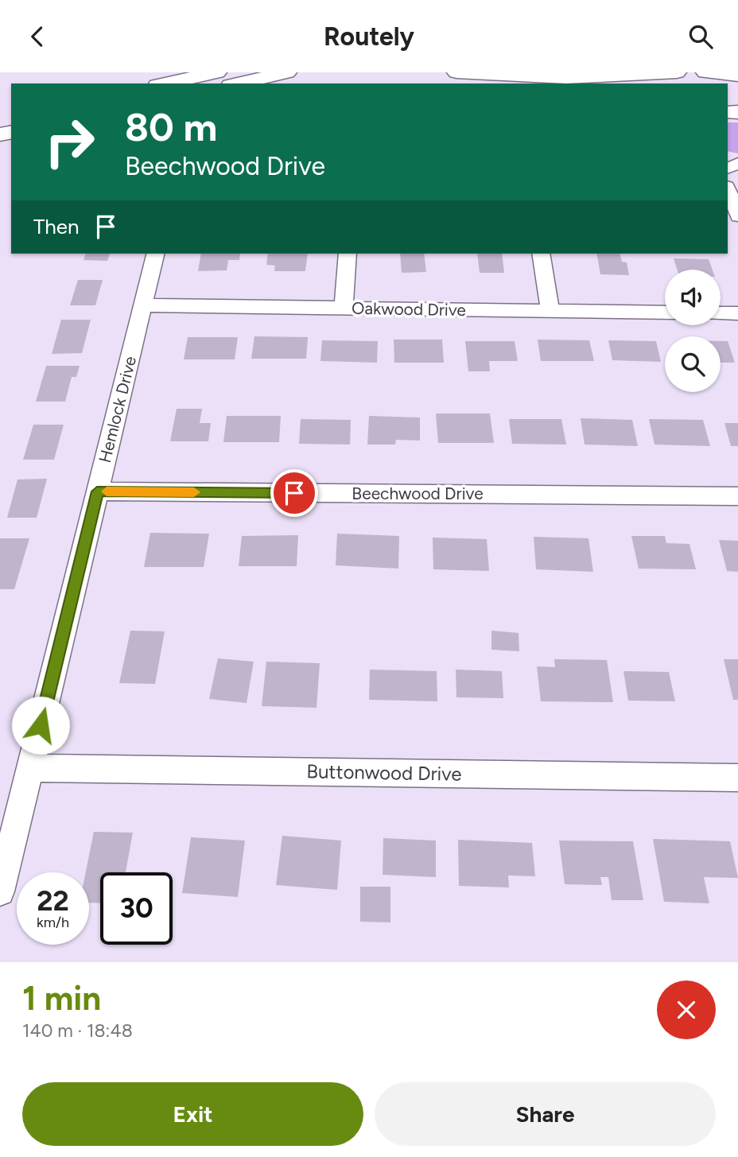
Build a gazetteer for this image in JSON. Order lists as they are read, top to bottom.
{
  "streets": {
    "street": [
      "Oakwood Drive",
      "Hemlock Drive",
      "Beechwood Drive",
      "Buttonwood Drive"
    ]
  },
  "crossings": [
    ["Oakwood Drive", "Hemlock Drive"],
    ["Hemlock Drive", "Beechwood Drive"],
    ["Hemlock Drive", "Buttonwood Drive"]
  ],
  "page": {
    "header": "Routely",
    "turn": ["80 m", "Beechwood Drive"],
    "then": "Then",
    "speed": "22 km/h",
    "limit": "30",
    "heading": ["1 min", "140 m · 18:48"],
    "buttons": ["Exit", "Share"]
  }
}
